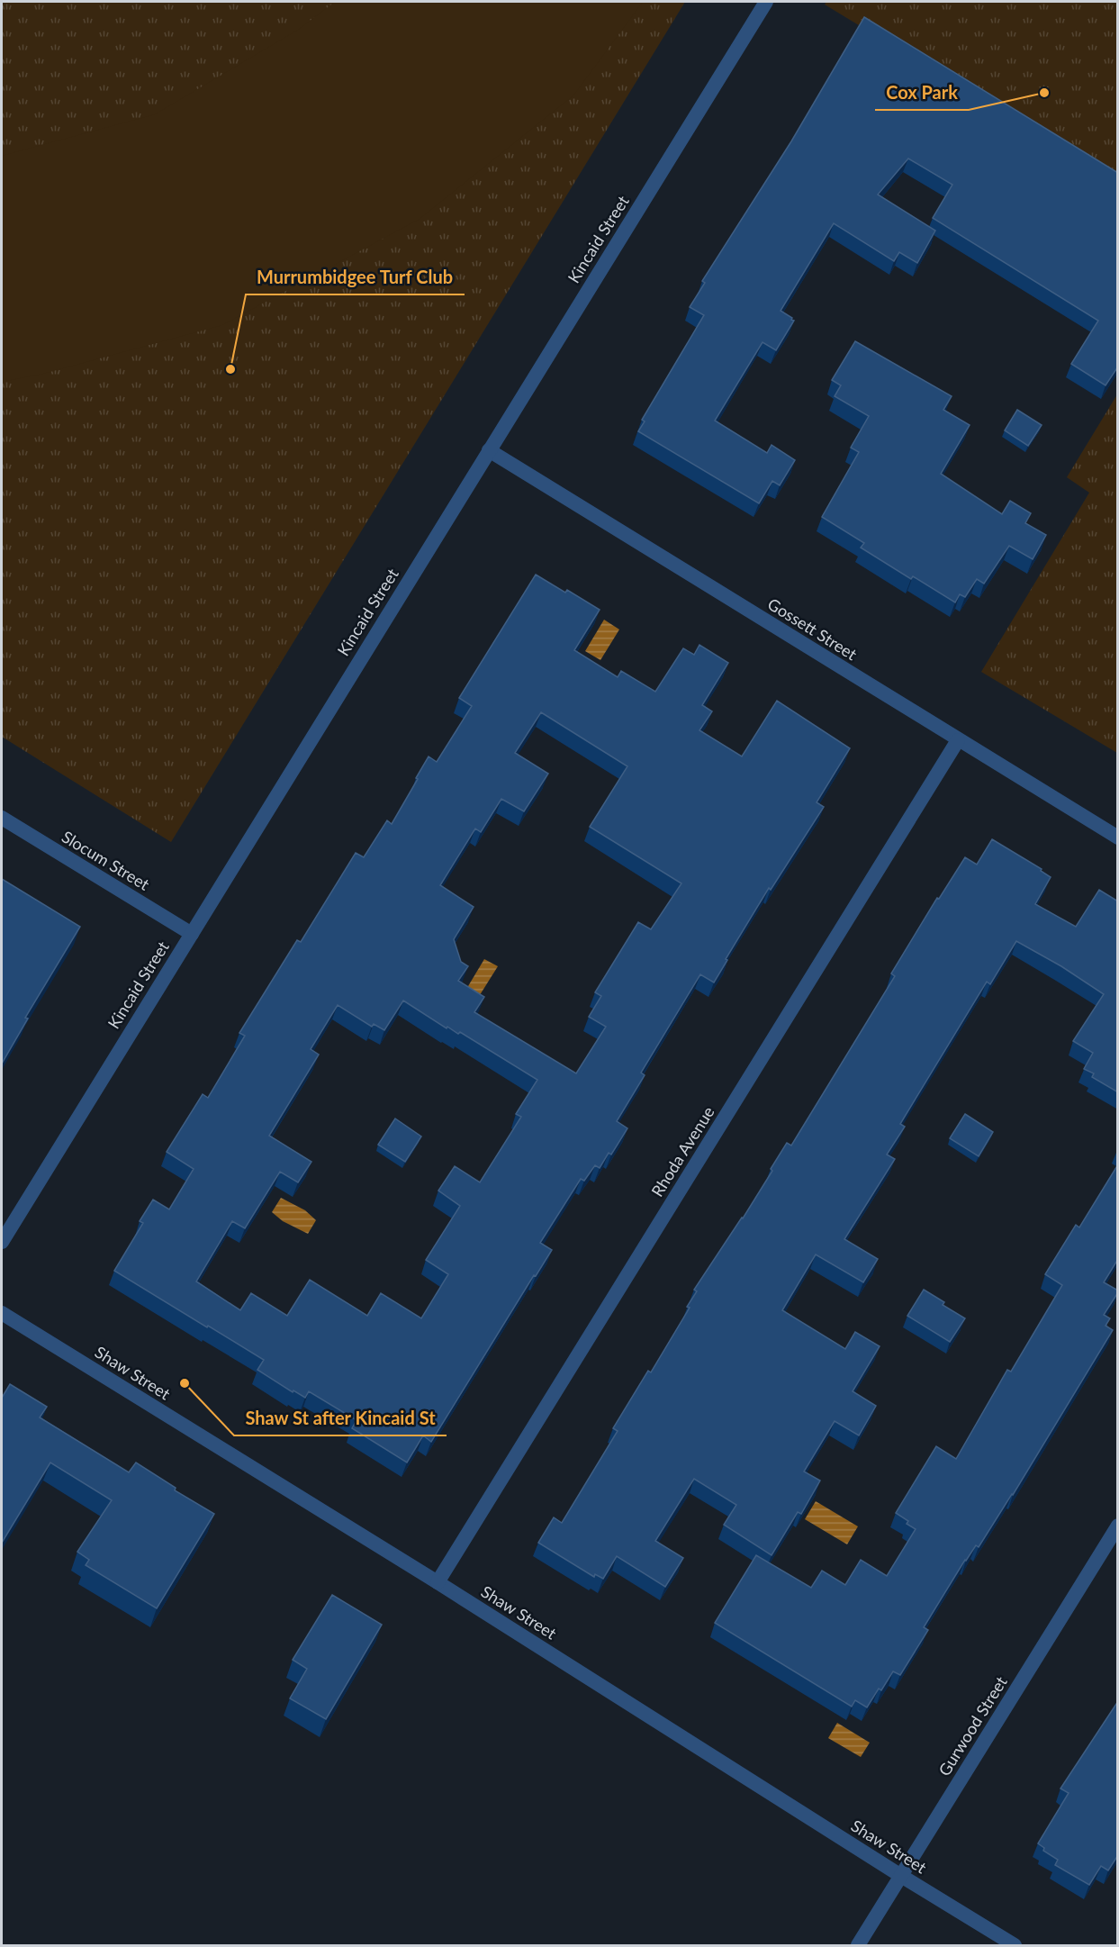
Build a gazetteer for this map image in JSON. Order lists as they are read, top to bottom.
{
  "streets": {
    "street": [
      "Kincaid Street",
      "Gossett Street",
      "Slocum Street",
      "Rhoda Avenue",
      "Shaw Street",
      "Gurwood Street"
    ]
  },
  "crossings": [
    ["Kincaid Street", "Gossett Street"],
    ["Kincaid Street", "Slocum Street"],
    ["Gossett Street", "Rhoda Avenue"],
    ["Rhoda Avenue", "Shaw Street"],
    ["Shaw Street", "Gurwood Street"]
  ],
  "places": ["Cox Park", "Murrumbidgee Turf Club", "Shaw St after Kincaid St"]
}
